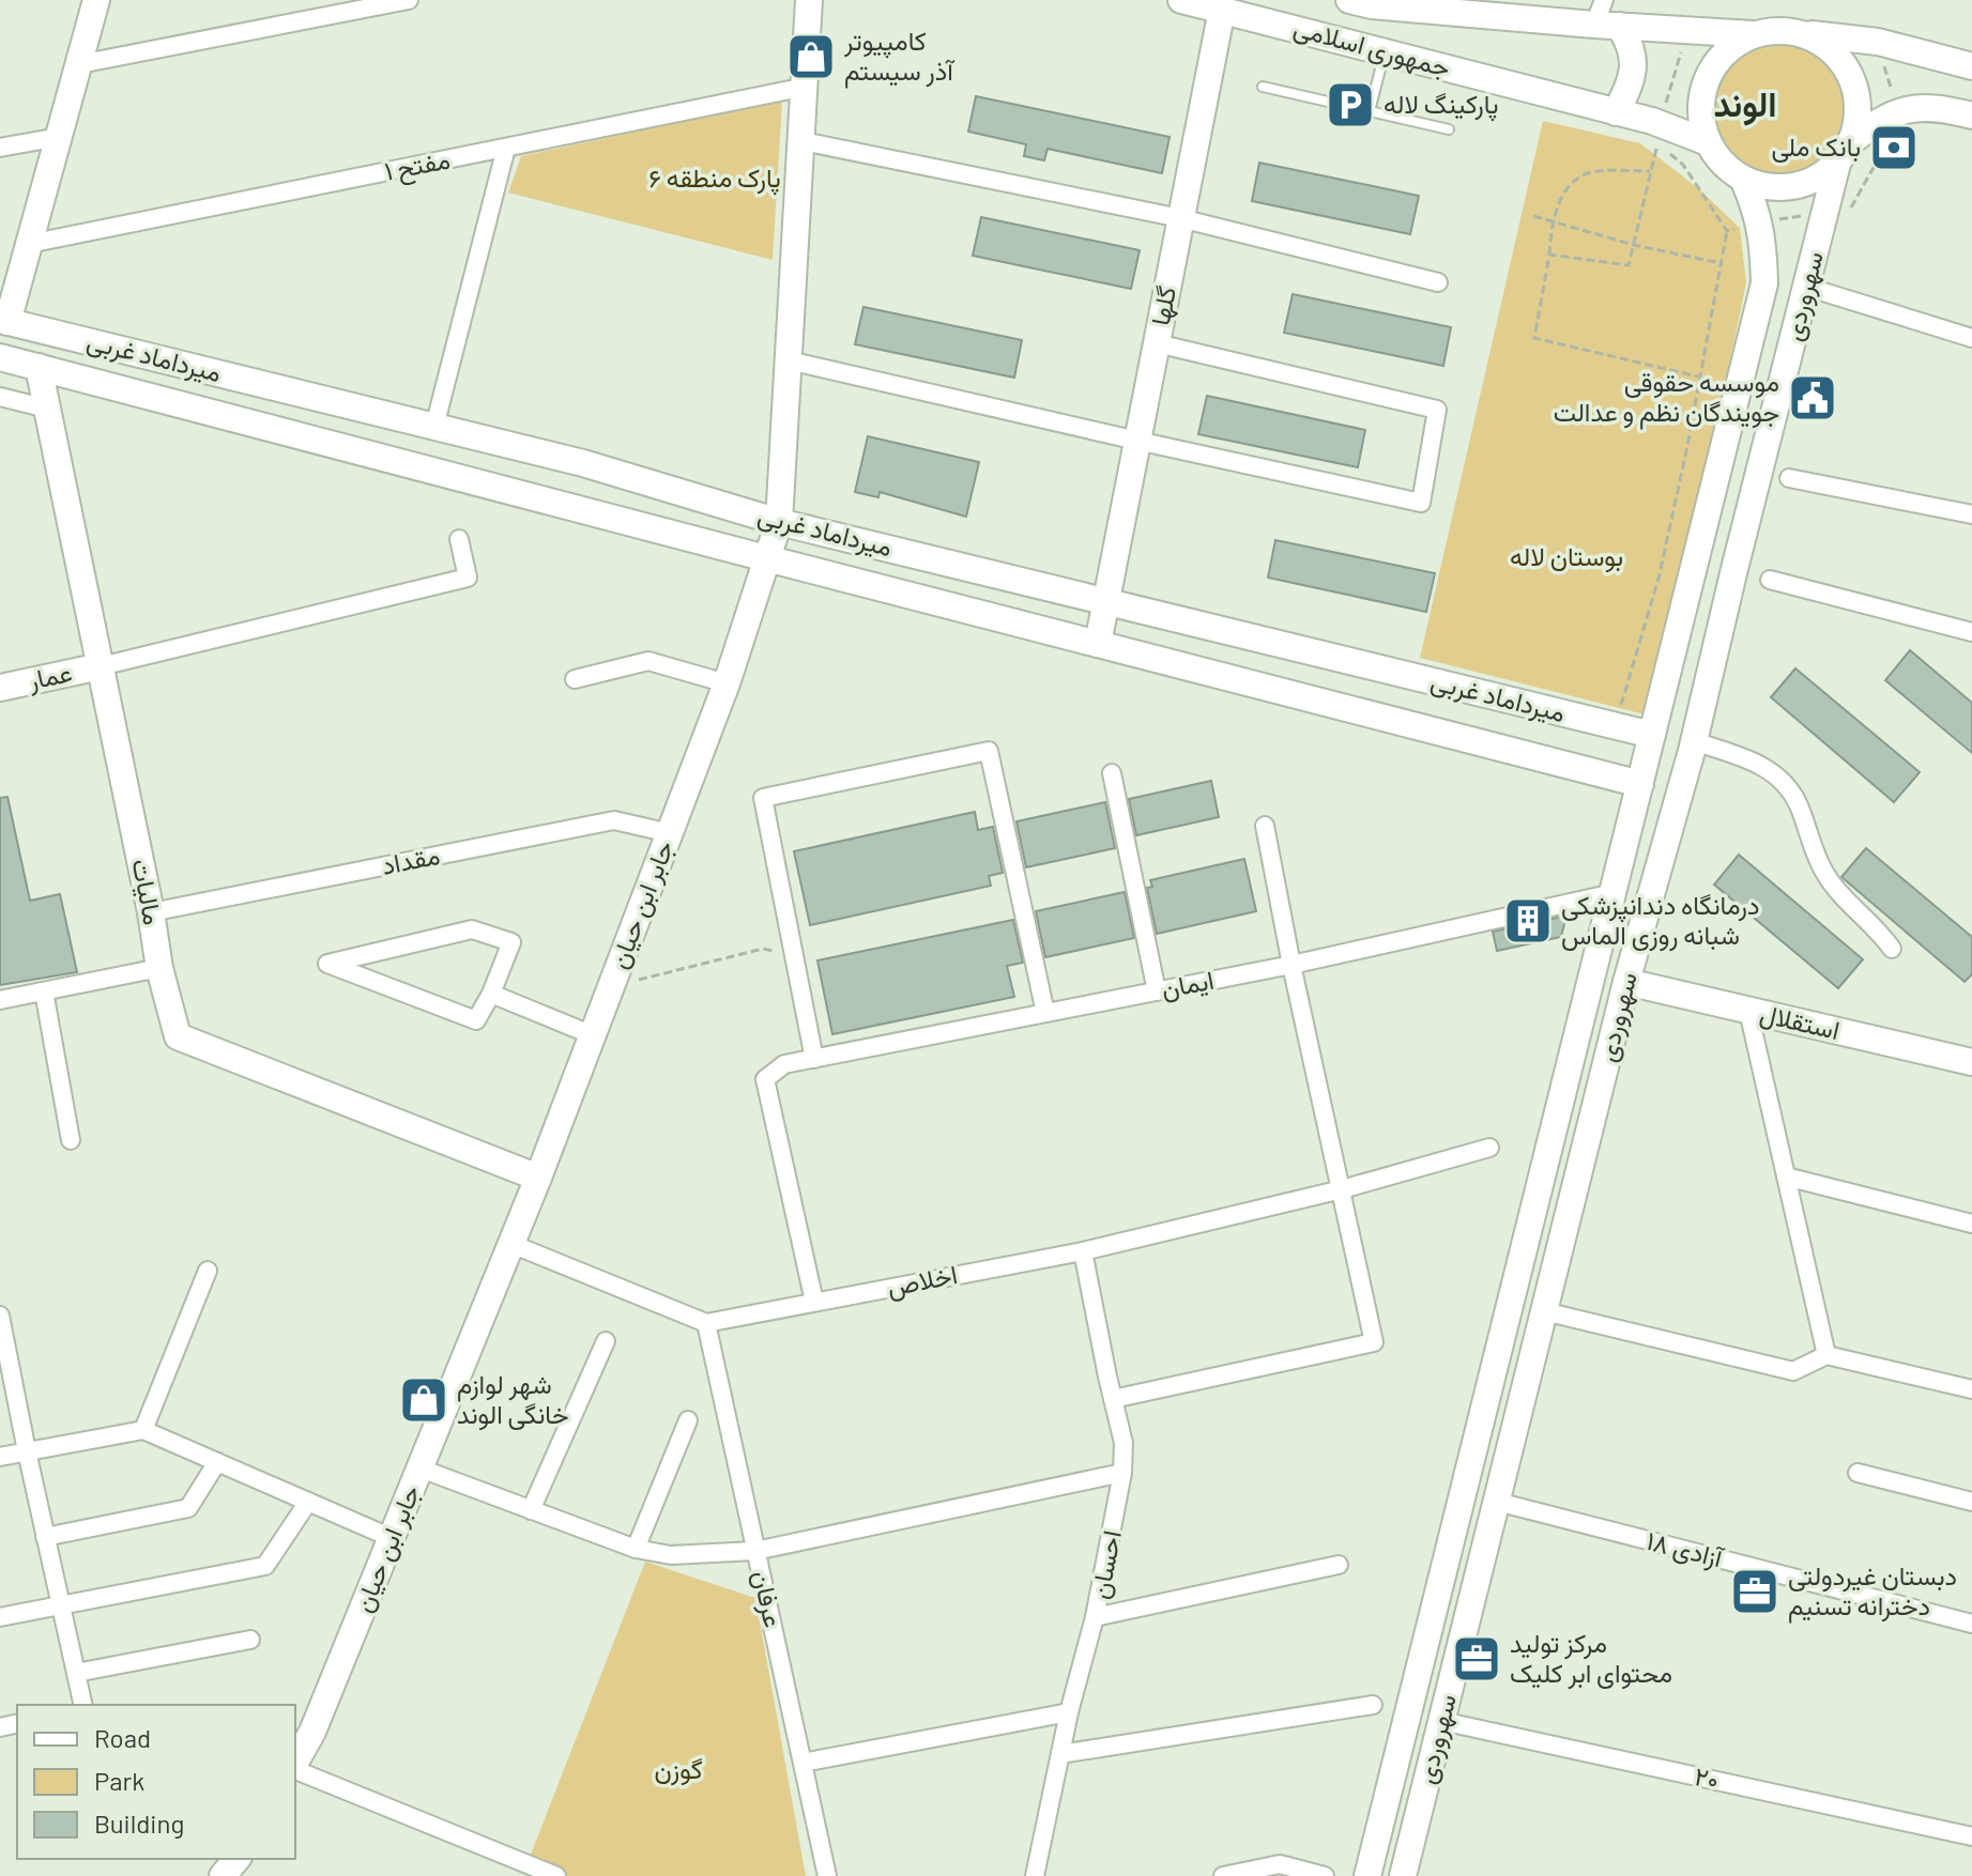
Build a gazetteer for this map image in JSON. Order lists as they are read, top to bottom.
{
  "streets": {
    "street": [
      "جمهوری اسلامی",
      "مفتح ۱",
      "سهروردی",
      "گلها",
      "میرداماد غربی",
      "عمار",
      "مقداد",
      "مالیات",
      "جابر ابن حیان",
      "ایمان",
      "استقلال",
      "اخلاص",
      "آزادی ۱۸",
      "احسان",
      "عرفان",
      "۲۰"
    ]
  },
  "crossings": [
    ["جمهوری اسلامی", "سهروردی"],
    ["جمهوری اسلامی", "گلها"],
    ["مفتح ۱", "جابر ابن حیان"],
    ["سهروردی", "میرداماد غربی"],
    ["سهروردی", "ایمان"],
    ["سهروردی", "استقلال"],
    ["سهروردی", "آزادی ۱۸"],
    ["سهروردی", "۲۰"],
    ["گلها", "میرداماد غربی"],
    ["میرداماد غربی", "مالیات"],
    ["میرداماد غربی", "جابر ابن حیان"],
    ["عمار", "مالیات"],
    ["مقداد", "مالیات"],
    ["مقداد", "جابر ابن حیان"],
    ["مالیات", "جابر ابن حیان"],
    ["ایمان", "اخلاص"],
    ["اخلاص", "احسان"],
    ["اخلاص", "عرفان"]
  ],
  "districts": ["الوند"],
  "parks": ["پارک منطقه ۶", "بوستان لاله", "گوزن"],
  "places": {
    "shop": ["کامپیوتر آذر سیستم", "شهر لوازم خانگی الوند"],
    "parking": ["پارکینگ لاله"],
    "bank": ["بانک ملی"],
    "public building": ["موسسه حقوقی جویندگان نظم و عدالت"],
    "building": ["درمانگاه دندان‍‍پزشکی شبانه روزی الماس"],
    "office": ["دبستان غیردولتی دخترانه تسنیم", "مرکز تولید محتوای ابر کلیک"]
  },
  "legend": ["Road", "Park", "Building"]
}
